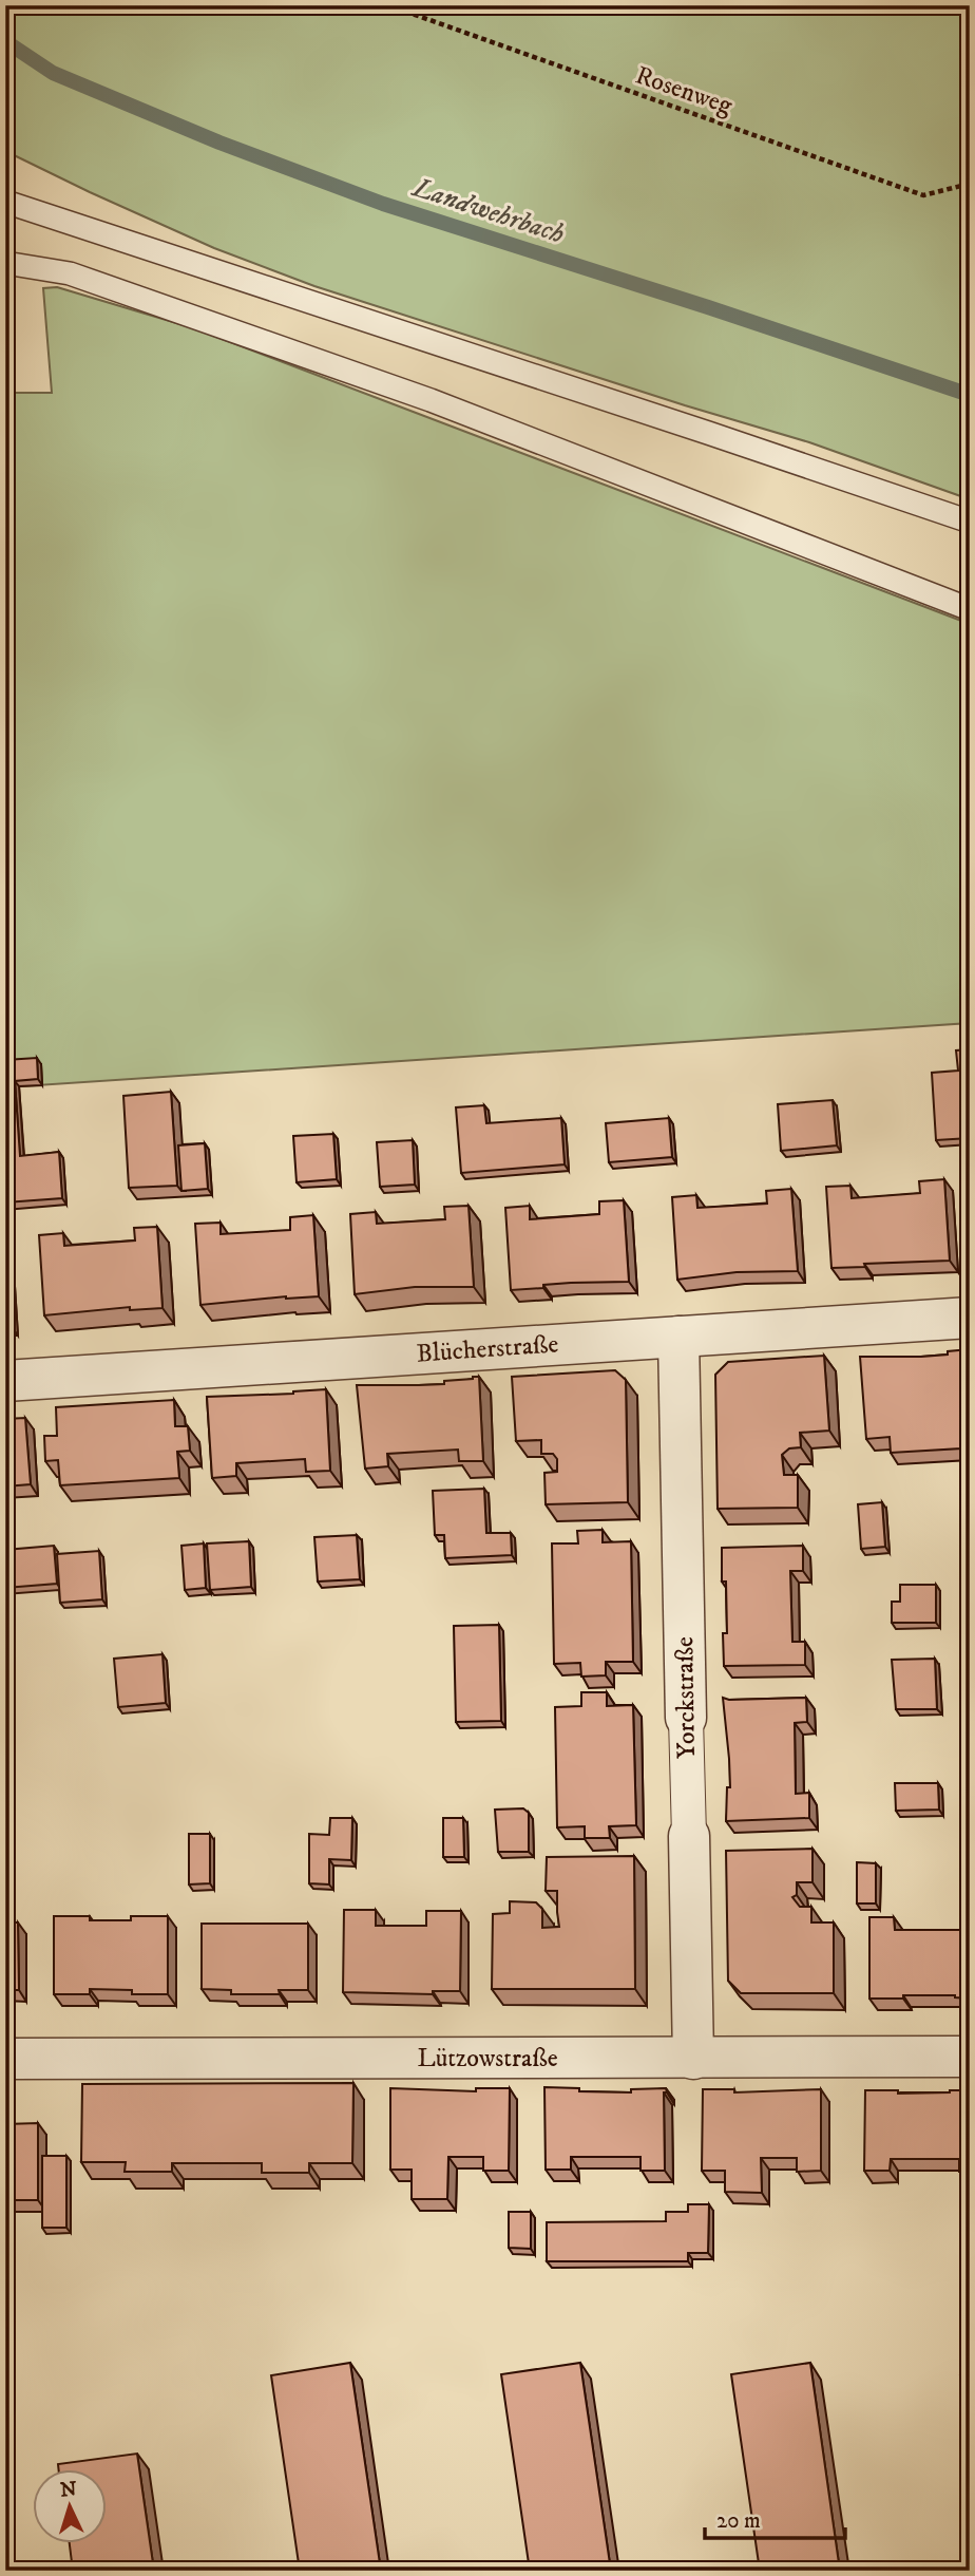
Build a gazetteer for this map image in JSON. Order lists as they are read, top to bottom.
{
  "streets": {
    "street": ["Blücherstraße", "Yorckstraße", "Lützowstraße"],
    "path": ["Rosenweg"]
  },
  "crossings": [
    ["Blücherstraße", "Yorckstraße"],
    ["Yorckstraße", "Lützowstraße"]
  ],
  "water": ["Landwehrbach"],
  "scale_bar": "20 m",
  "north": "top"
}
